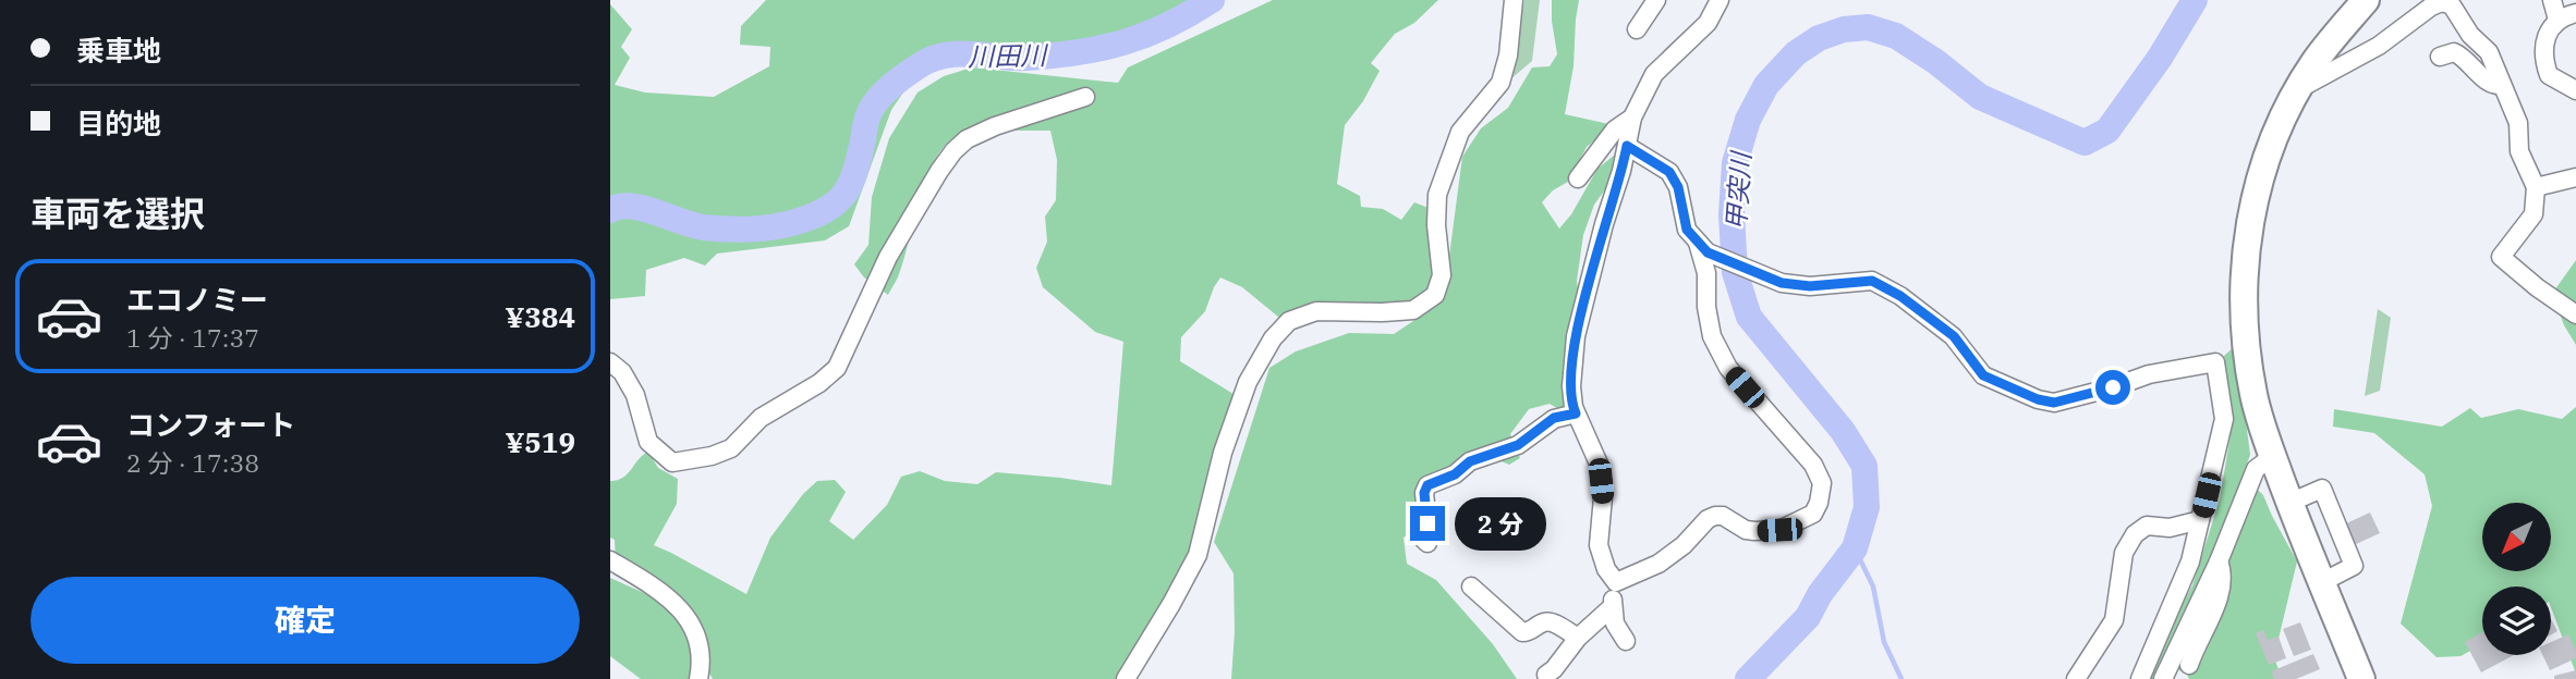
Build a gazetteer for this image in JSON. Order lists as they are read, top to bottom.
{
  "water": ["川田川", "甲突川"],
  "north": "bottom left",
  "page": {
    "banner": ["乗車地", "目的地"],
    "heading": "車両を選択",
    "list": [
      {
        "name": "エコノミー",
        "note": "1 分 · 17:37",
        "value": "¥384"
      },
      {
        "name": "コンフォート",
        "note": "2 分 · 17:38",
        "value": "¥519"
      }
    ],
    "bubble": "2 分",
    "buttons": "確定"
  }
}
